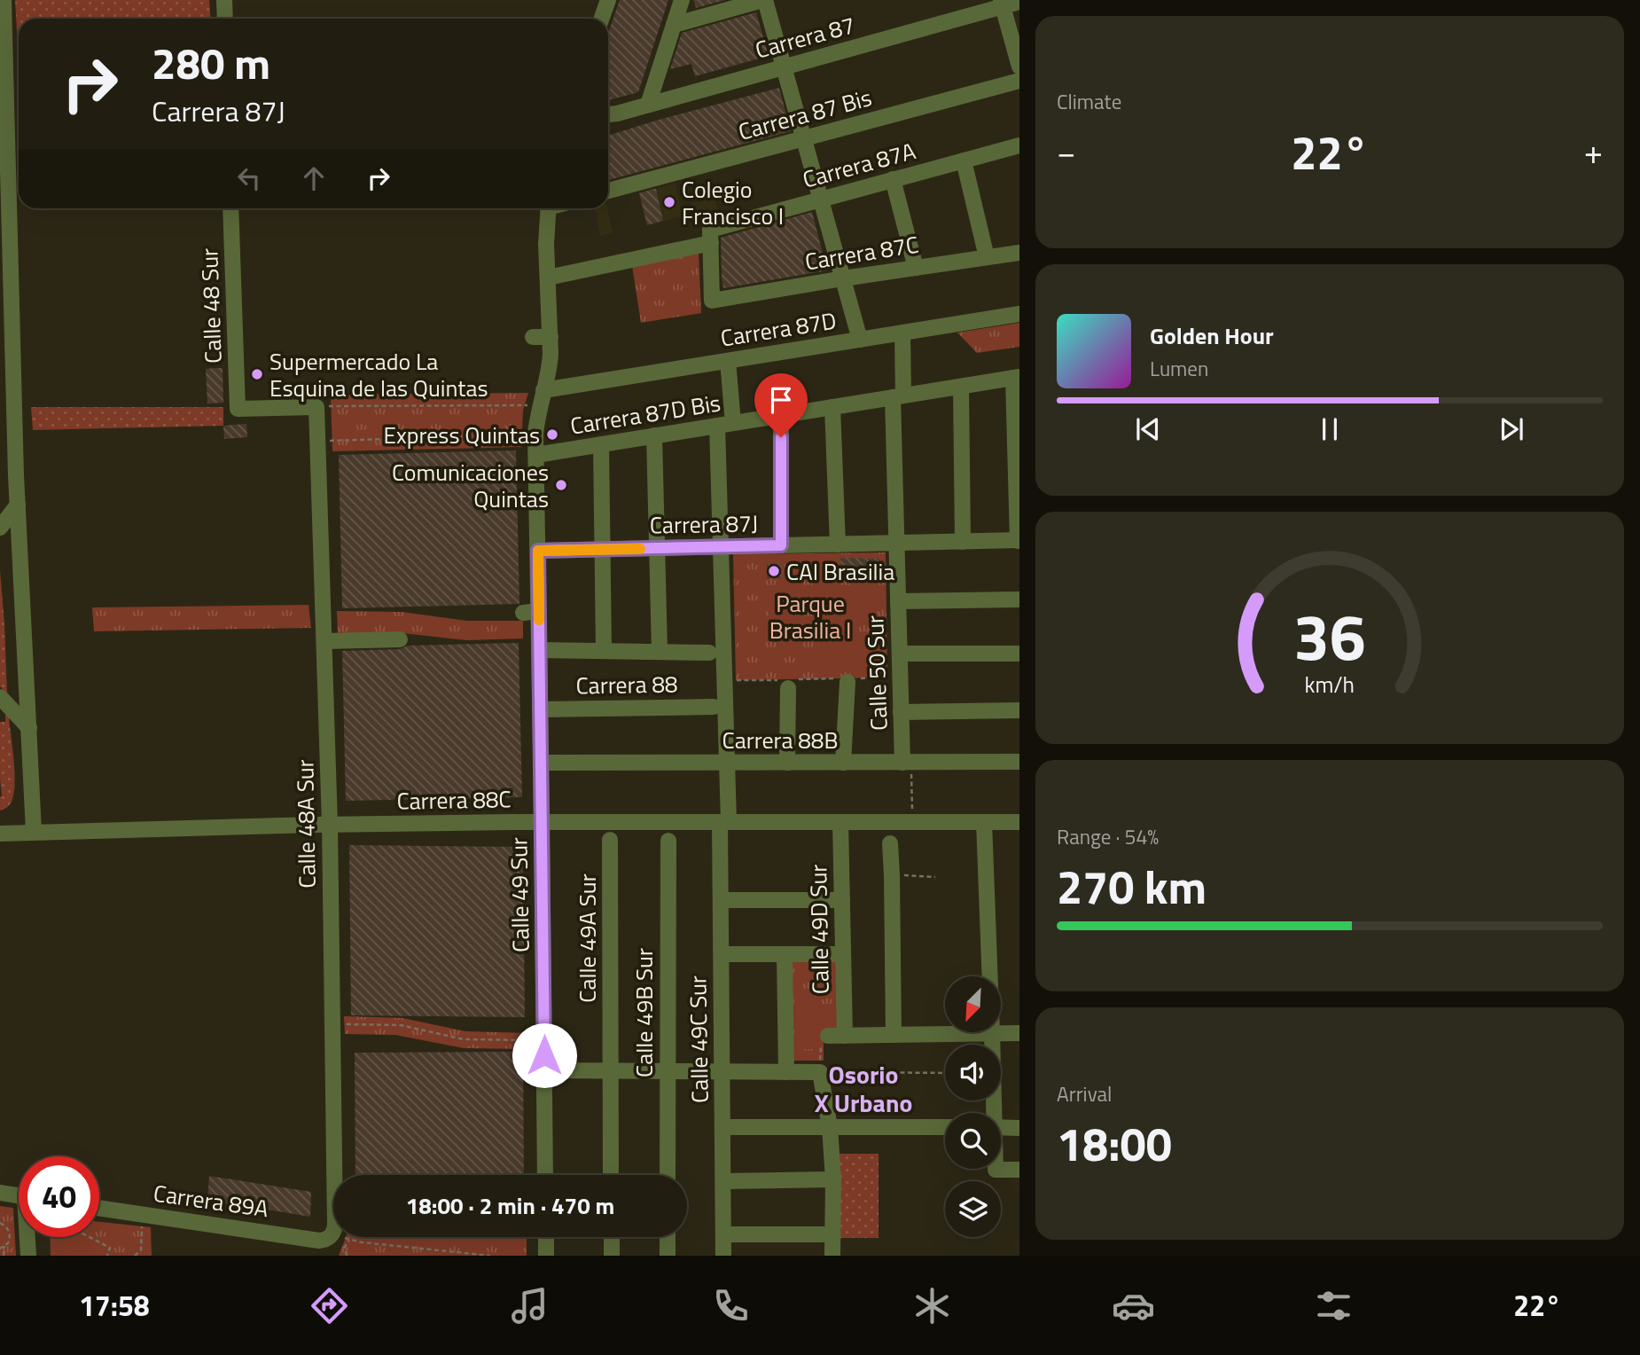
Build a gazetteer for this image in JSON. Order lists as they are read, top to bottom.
{
  "streets": {
    "street": [
      "Carrera 87",
      "Carrera 87 Bis",
      "Carrera 87A",
      "Carrera 87C",
      "Calle 48 Sur",
      "Carrera 87D",
      "Carrera 87D Bis",
      "Carrera 87J",
      "Calle 50 Sur",
      "Carrera 88",
      "Carrera 88B",
      "Carrera 88C",
      "Calle 48A Sur",
      "Calle 49 Sur",
      "Calle 49D Sur",
      "Calle 49A Sur",
      "Calle 49B Sur",
      "Calle 49C Sur",
      "Carrera 89A"
    ]
  },
  "crossings": [
    ["Carrera 87A", "Carrera 87C"],
    ["Carrera 87A", "Calle 49 Sur"],
    ["Calle 48 Sur", "Calle 48A Sur"],
    ["Carrera 87D", "Calle 50 Sur"],
    ["Carrera 87D", "Calle 49 Sur"],
    ["Carrera 87D", "Calle 49C Sur"],
    ["Carrera 87D Bis", "Calle 50 Sur"],
    ["Carrera 87D Bis", "Calle 49 Sur"],
    ["Carrera 87D Bis", "Calle 49C Sur"],
    ["Carrera 87J", "Calle 50 Sur"],
    ["Carrera 87J", "Calle 49 Sur"],
    ["Carrera 87J", "Calle 49C Sur"],
    ["Calle 50 Sur", "Carrera 88B"],
    ["Carrera 88", "Calle 49 Sur"],
    ["Carrera 88B", "Calle 49 Sur"],
    ["Carrera 88B", "Calle 49C Sur"],
    ["Carrera 88C", "Calle 48A Sur"],
    ["Carrera 88C", "Calle 49 Sur"],
    ["Carrera 88C", "Calle 49D Sur"],
    ["Carrera 88C", "Calle 49C Sur"],
    ["Calle 48A Sur", "Carrera 89A"]
  ],
  "districts": ["Osorio X Urbano"],
  "parks": ["Parque Brasilia I"],
  "places": [
    "Colegio Francisco I",
    "Supermercado La Esquina de las Quintas",
    "Express Quintas",
    "Comunicaciones Quintas",
    "CAI Brasilia"
  ],
  "north": "bottom left",
  "page": {
    "tile": [
      "Climate",
      ["Range · 54%", "270 km"],
      ["Arrival", "18:00"]
    ],
    "turn": ["280 m", "Carrera 87J"],
    "heat": ["−", "22°", "+"],
    "song": ["Golden Hour", "Lumen"],
    "limit": "40",
    "trip": "18:00 · 2 min · 470 m",
    "tabs": ["17:58", "22°"],
    "gauge": ["36", "km/h"]
  }
}
